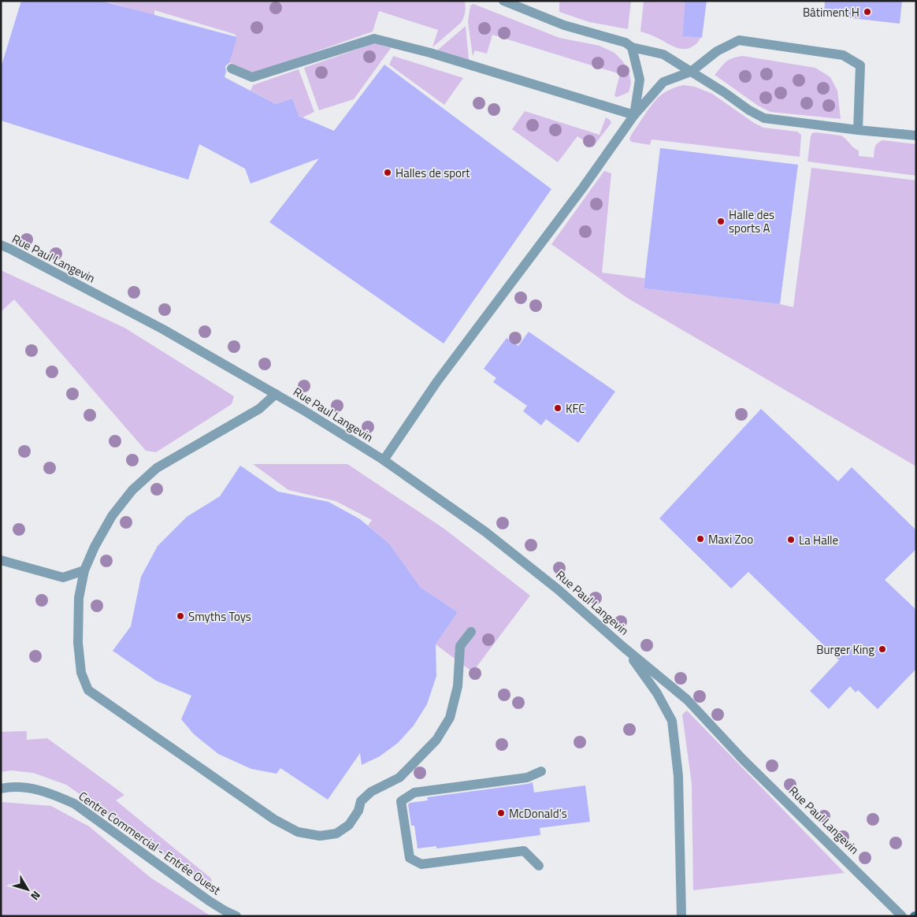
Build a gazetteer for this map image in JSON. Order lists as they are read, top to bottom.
{
  "streets": {
    "street": ["Rue Paul Langevin", "Centre Commercial - Entrée Ouest"]
  },
  "places": [
    "Bâtiment H",
    "Halles de sport",
    "Halle des sports A",
    "KFC",
    "Maxi Zoo",
    "La Halle",
    "Smyths Toys",
    "Burger King",
    "McDonald's"
  ],
  "north": "bottom right"
}
